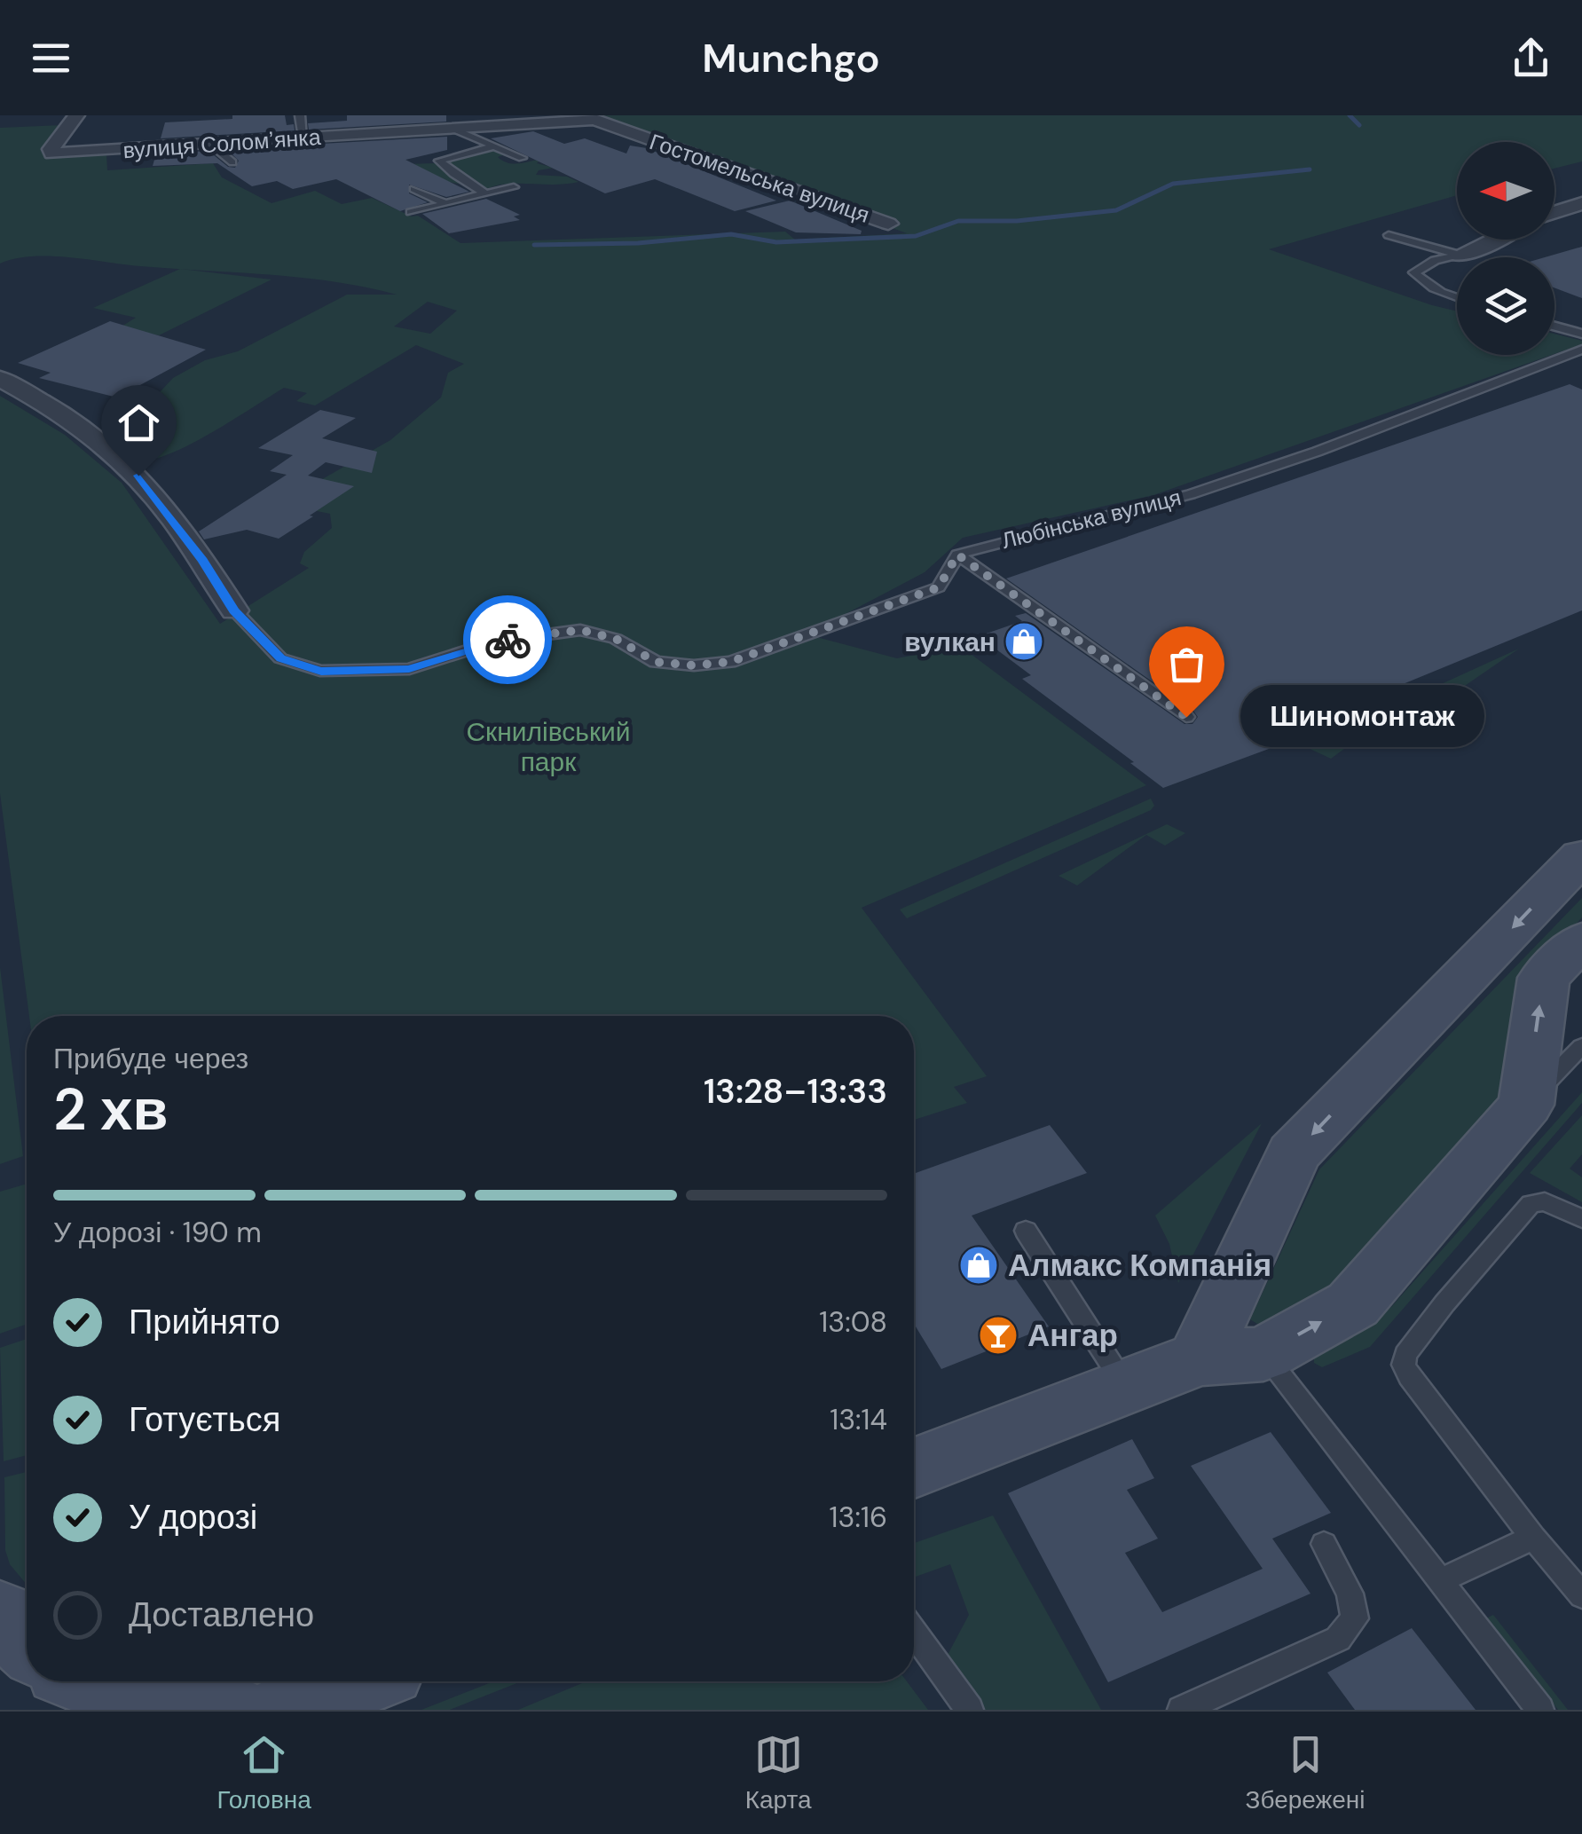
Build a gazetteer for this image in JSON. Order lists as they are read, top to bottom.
{
  "streets": {
    "street": ["вулиця Соломʼянка", "Гостомельська вулиця"],
    "lane": ["Любінська вулиця"]
  },
  "crossings": [
    ["вулиця Соломʼянка", "Гостомельська вулиця"]
  ],
  "parks": ["Скнилівський парк"],
  "places": {
    "shop": ["вулкан", "Алмакс Компанія"],
    "other": ["Шиномонтаж"],
    "bar": ["Ангар"]
  },
  "north": "left",
  "page": {
    "header": "Munchgo",
    "bubble": "Шиномонтаж",
    "heading": ["2 хв", "Прибуде через", "13:28–13:33"],
    "bar": "У дорозі · 190 m",
    "list": [
      ["Прийнято", "13:08"],
      ["Готується", "13:14"],
      ["У дорозі", "13:16"],
      "Доставлено"
    ],
    "tabs": ["Головна", "Карта", "Збережені"]
  }
}
